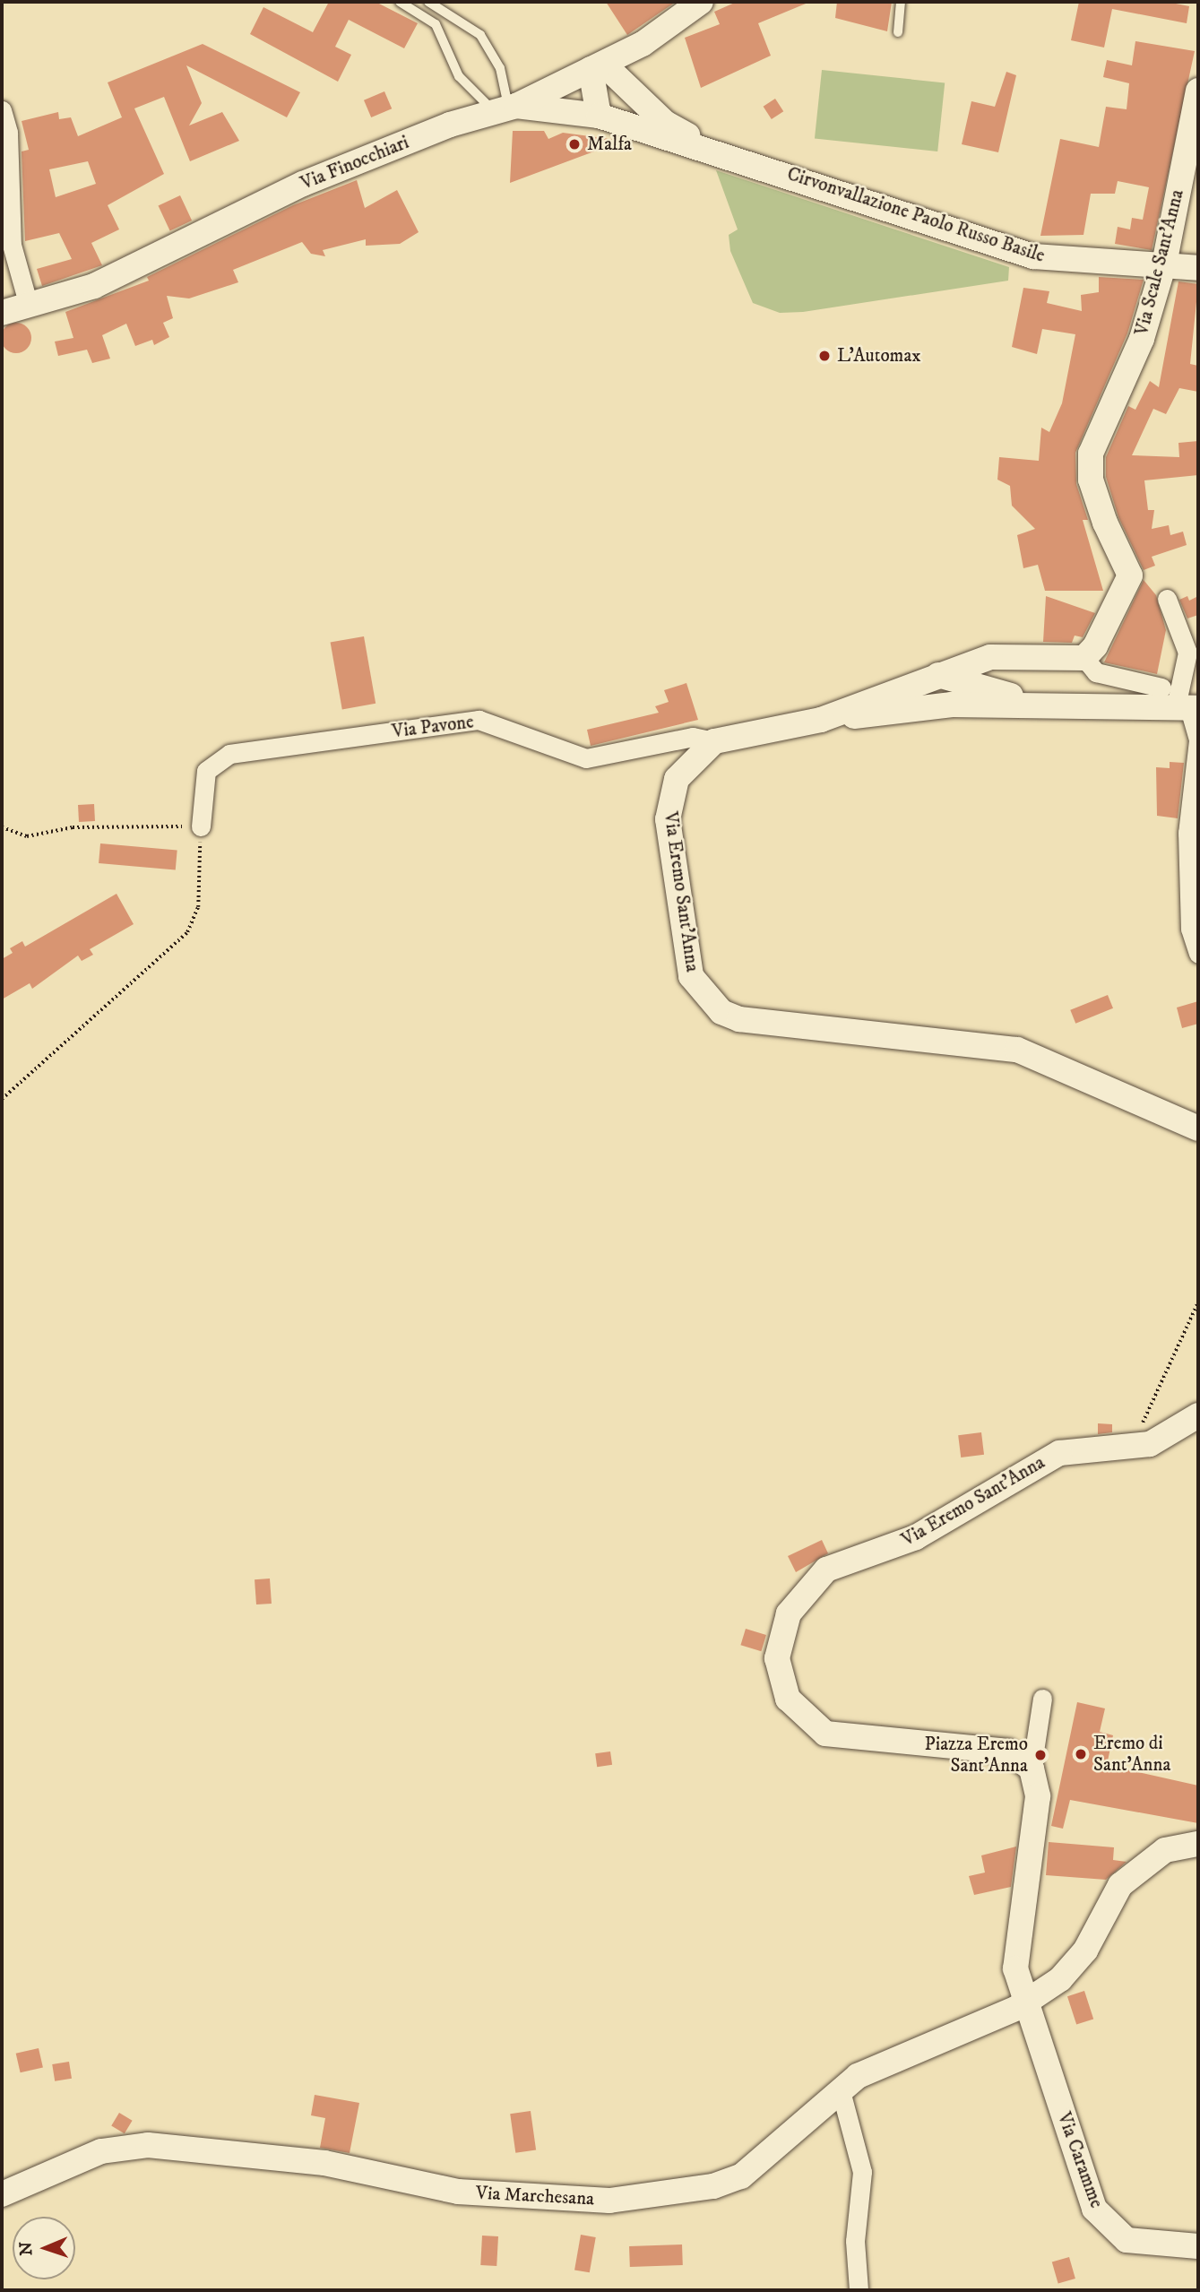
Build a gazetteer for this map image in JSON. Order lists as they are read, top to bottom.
{
  "streets": {
    "street": [
      "Via Finocchiari",
      "Cirvonvallazione Paolo Russo Basile",
      "Via Scale Sant'Anna",
      "Via Pavone",
      "Via Eremo Sant'Anna",
      "Via Caramme",
      "Via Marchesana"
    ]
  },
  "crossings": [
    ["Cirvonvallazione Paolo Russo Basile", "Via Scale Sant'Anna"],
    ["Via Pavone", "Via Eremo Sant'Anna"],
    ["Via Caramme", "Via Marchesana"]
  ],
  "places": [
    "Malfa",
    "L'Automax",
    "Eremo di Sant'Anna",
    "Piazza Eremo Sant'Anna"
  ],
  "north": "left"
}
